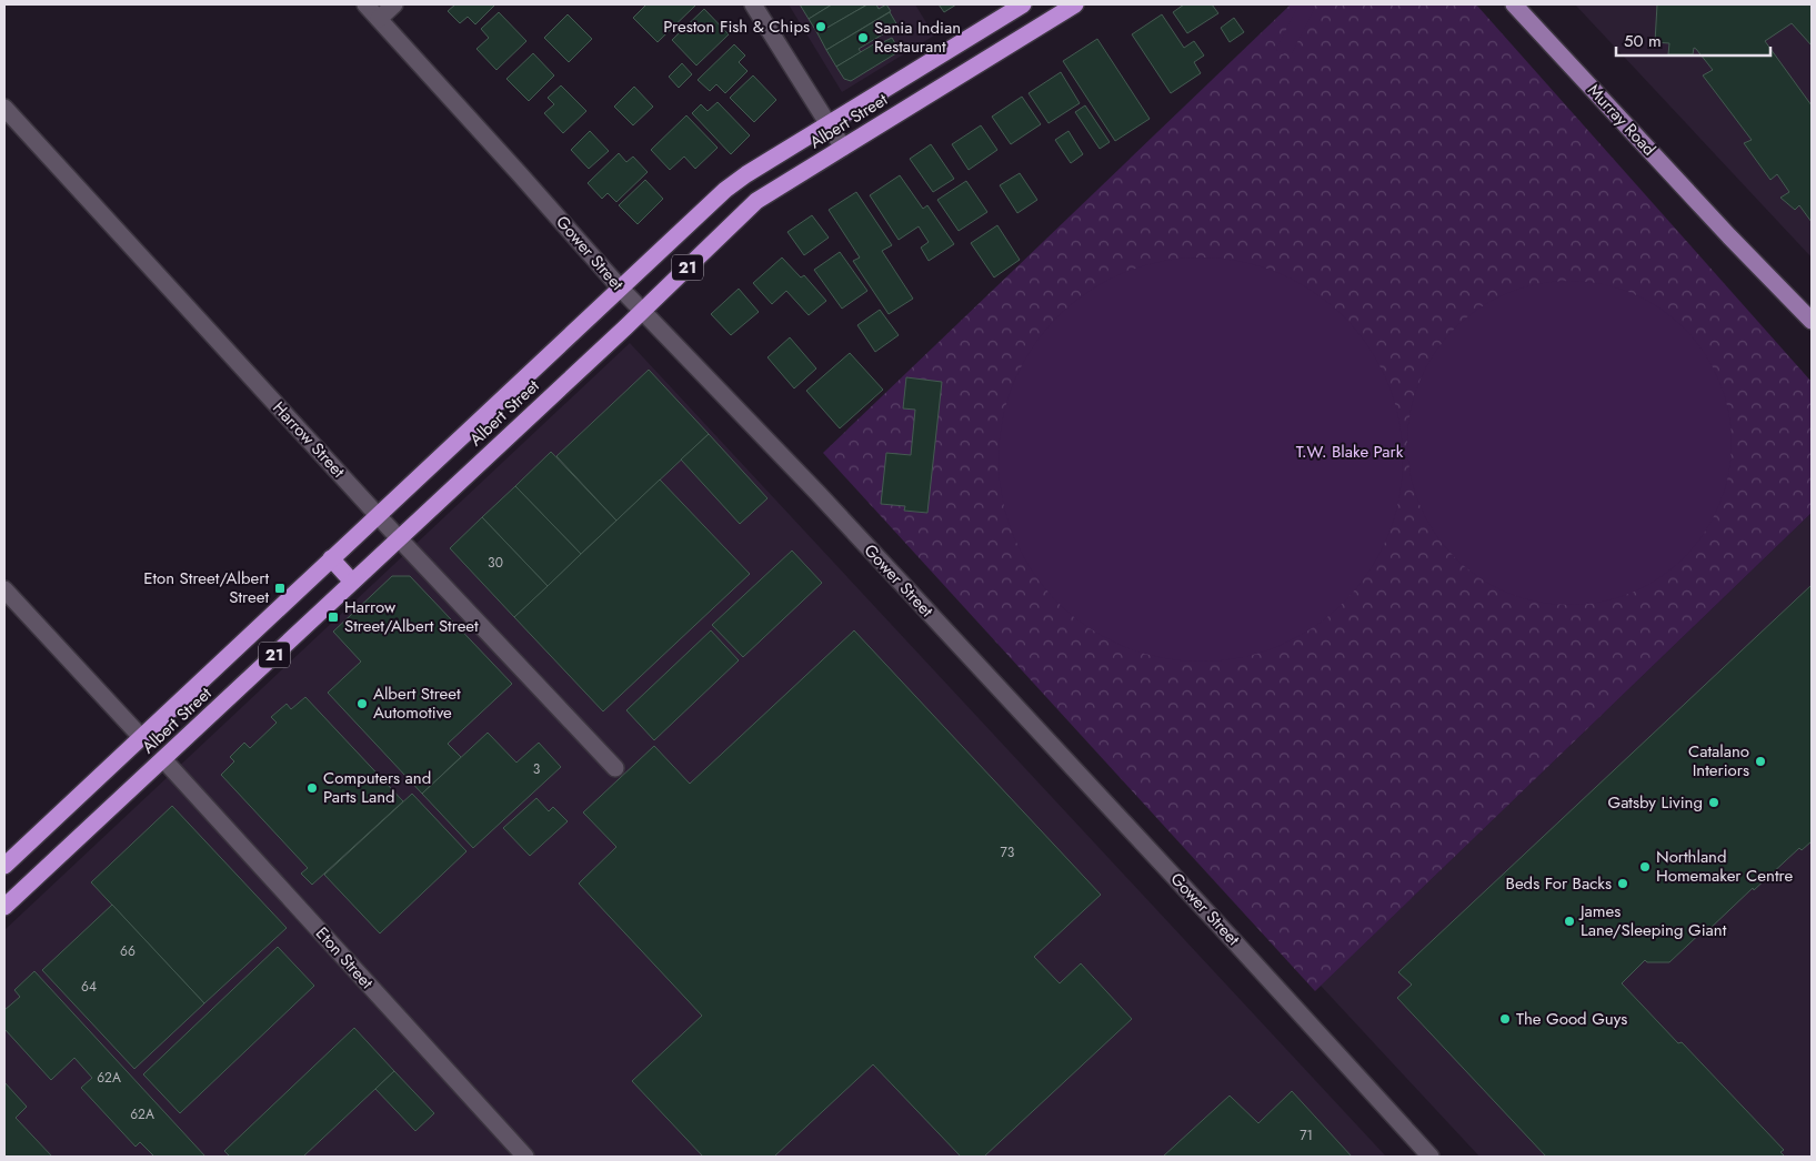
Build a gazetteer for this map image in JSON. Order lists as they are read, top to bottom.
{
  "streets": {
    "highway": ["Albert Street", "21"],
    "main road": ["Murray Road"],
    "street": ["Gower Street", "Harrow Street", "Eton Street"]
  },
  "crossings": [
    ["Albert Street", "Gower Street"],
    ["Albert Street", "Harrow Street"],
    ["Albert Street", "Eton Street"]
  ],
  "parks": ["T.W. Blake Park"],
  "places": {
    "other": [
      "Preston Fish & Chips",
      "Sania Indian Restaurant",
      "Albert Street Automotive",
      "Catalano Interiors",
      "Computers and Parts Land",
      "Gatsby Living",
      "Northland Homemaker Centre",
      "Beds For Backs",
      "James Lane/Sleeping Giant",
      "The Good Guys"
    ],
    "transit": ["Eton Street/Albert Street", "Harrow Street/Albert Street"]
  },
  "house_numbers": [
    "30",
    "3",
    "73",
    "66",
    "64",
    "62A",
    "62A",
    "71"
  ],
  "scale_bar": "50 m"
}
